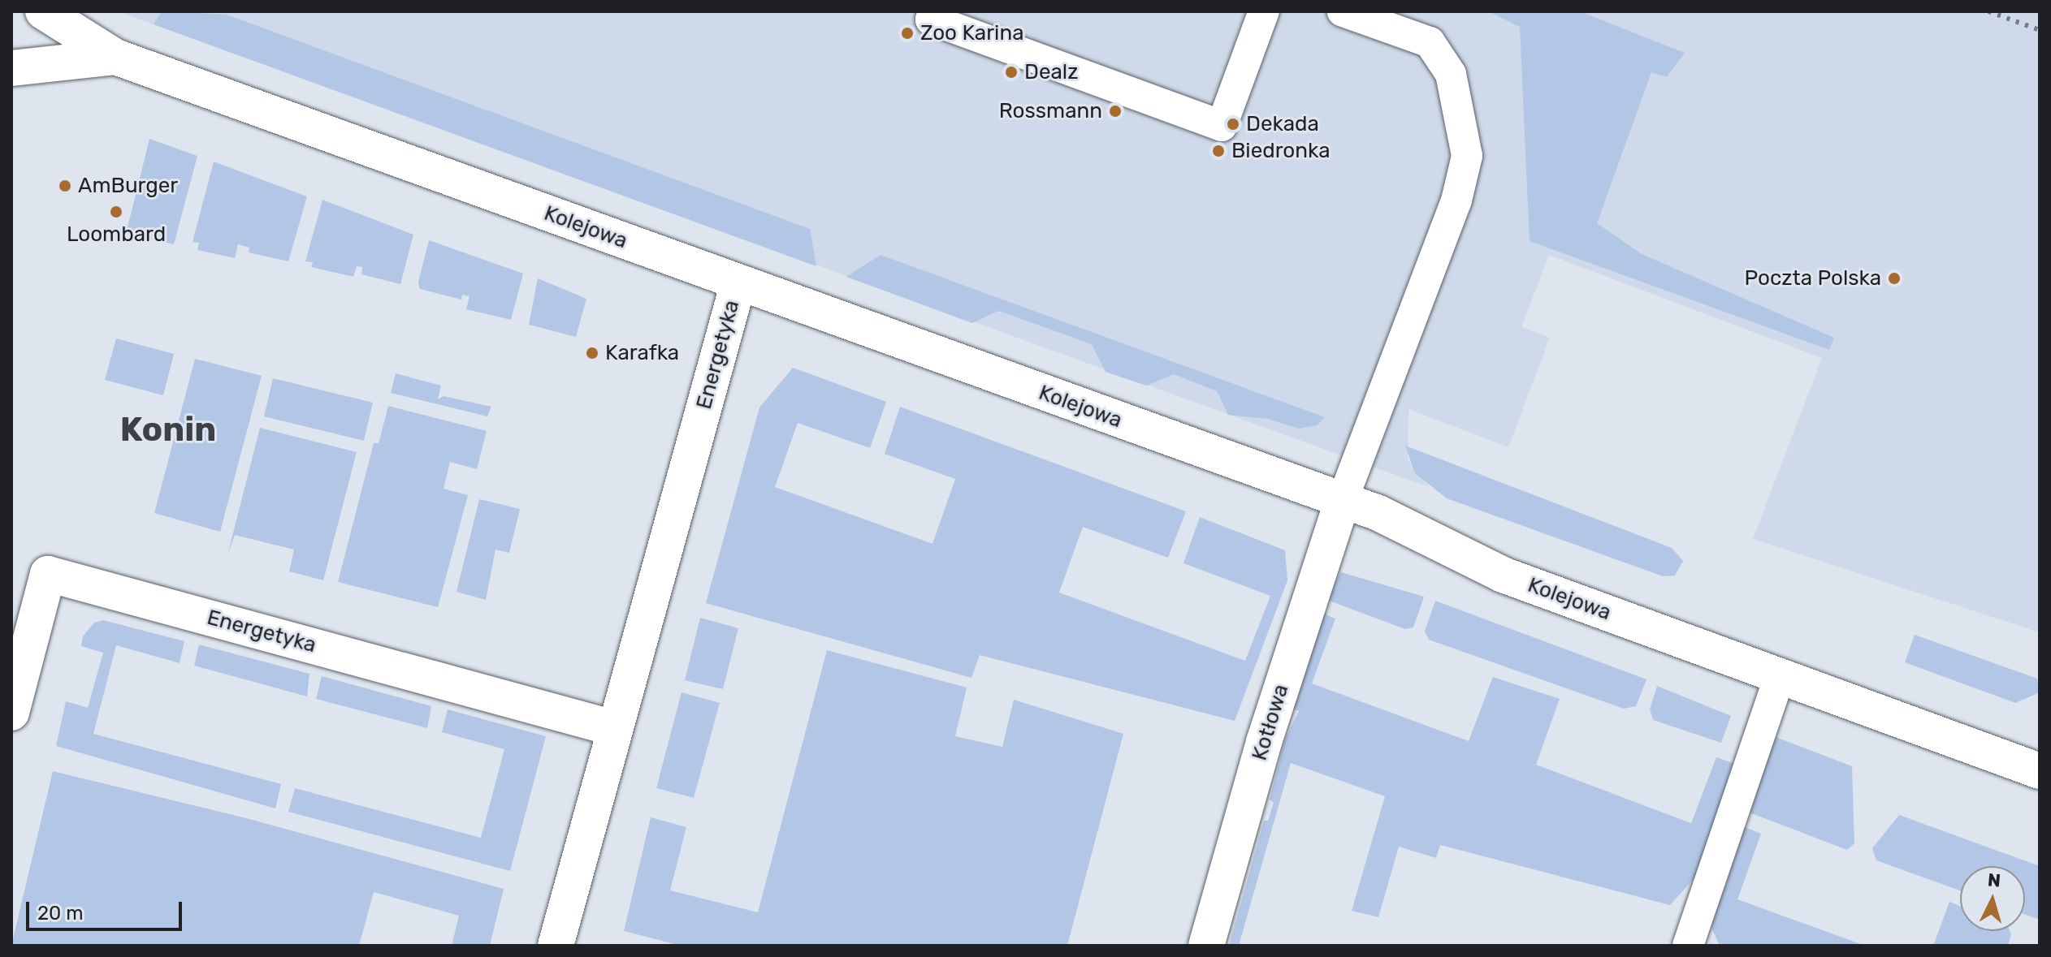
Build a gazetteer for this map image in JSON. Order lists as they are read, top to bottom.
{
  "streets": {
    "street": ["Kolejowa", "Energetyka", "Kotłowa"]
  },
  "crossings": [
    ["Kolejowa", "Energetyka"],
    ["Kolejowa", "Kotłowa"]
  ],
  "districts": ["Konin"],
  "places": [
    "Zoo Karina",
    "Dealz",
    "Rossmann",
    "Dekada",
    "Biedronka",
    "AmBurger",
    "Loombard",
    "Poczta Polska",
    "Karafka"
  ],
  "scale_bar": "20 m",
  "north": "top"
}
